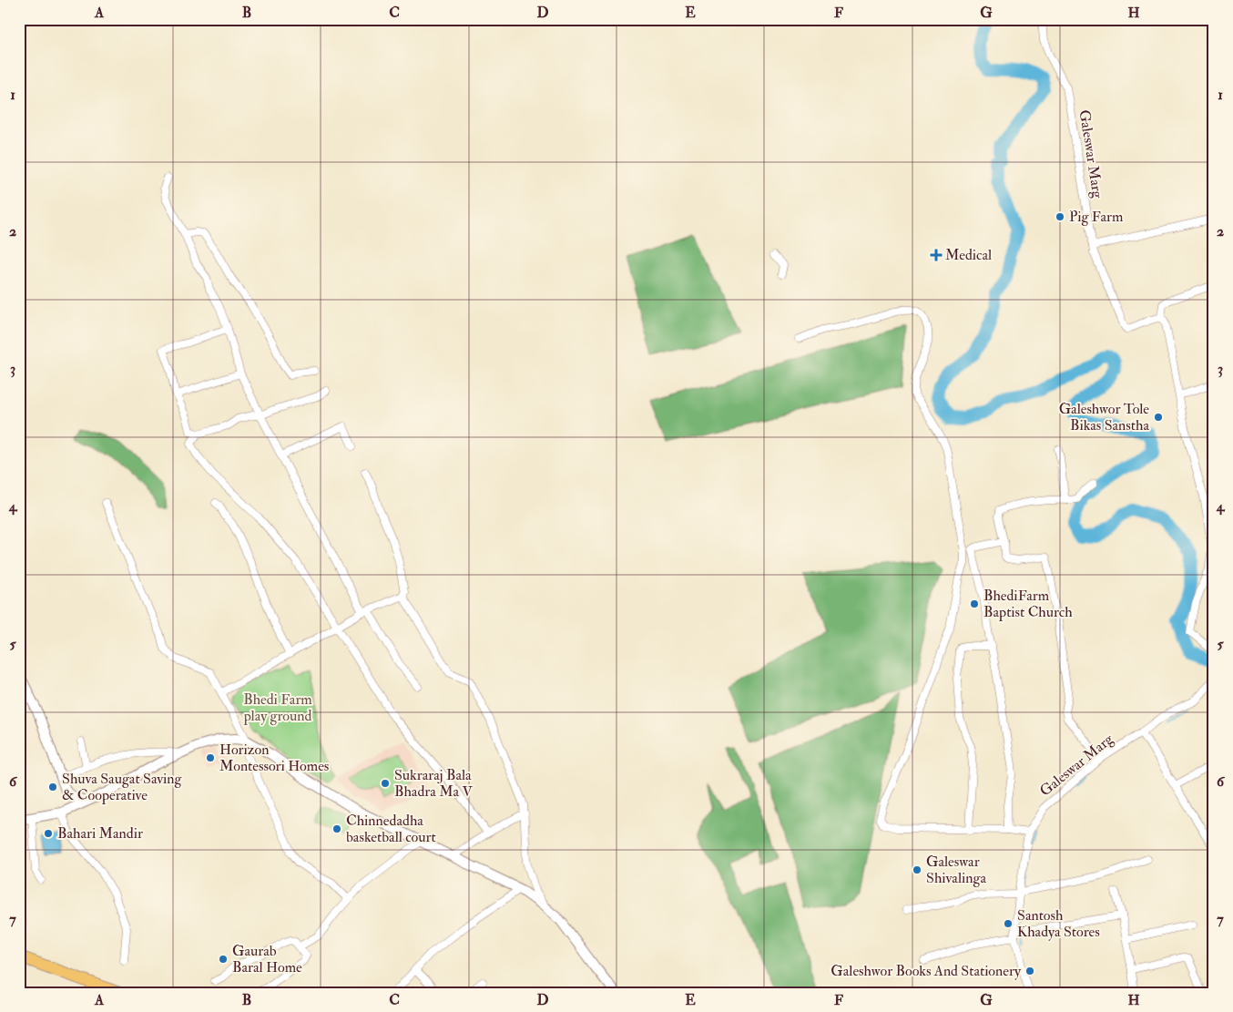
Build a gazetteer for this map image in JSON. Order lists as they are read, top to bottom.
{
  "streets": {
    "street": ["Galeswar Marg"]
  },
  "parks": ["Bhedi Farm play ground"],
  "places": {
    "other": [
      "Pig Farm",
      "Galeshwor Tole Bikas Sanstha",
      "BhediFarm Baptist Church",
      "Horizon Montessori Homes",
      "Sukraraj Bala Bhadra Ma V",
      "Shuva Saugat Saving & Cooperative",
      "Chinnedadha basketball court",
      "Bahari Mandir",
      "Galeswar Shivalinga",
      "Santosh Khadya Stores",
      "Gaurab Baral Home",
      "Galeshwor Books And Stationery"
    ],
    "health": ["Medical"]
  },
  "grid": {
    "columns": [
      "A",
      "B",
      "C",
      "D",
      "E",
      "F",
      "G",
      "H"
    ],
    "rows": [
      "1",
      "2",
      "3",
      "4",
      "5",
      "6",
      "7"
    ]
  }
}
